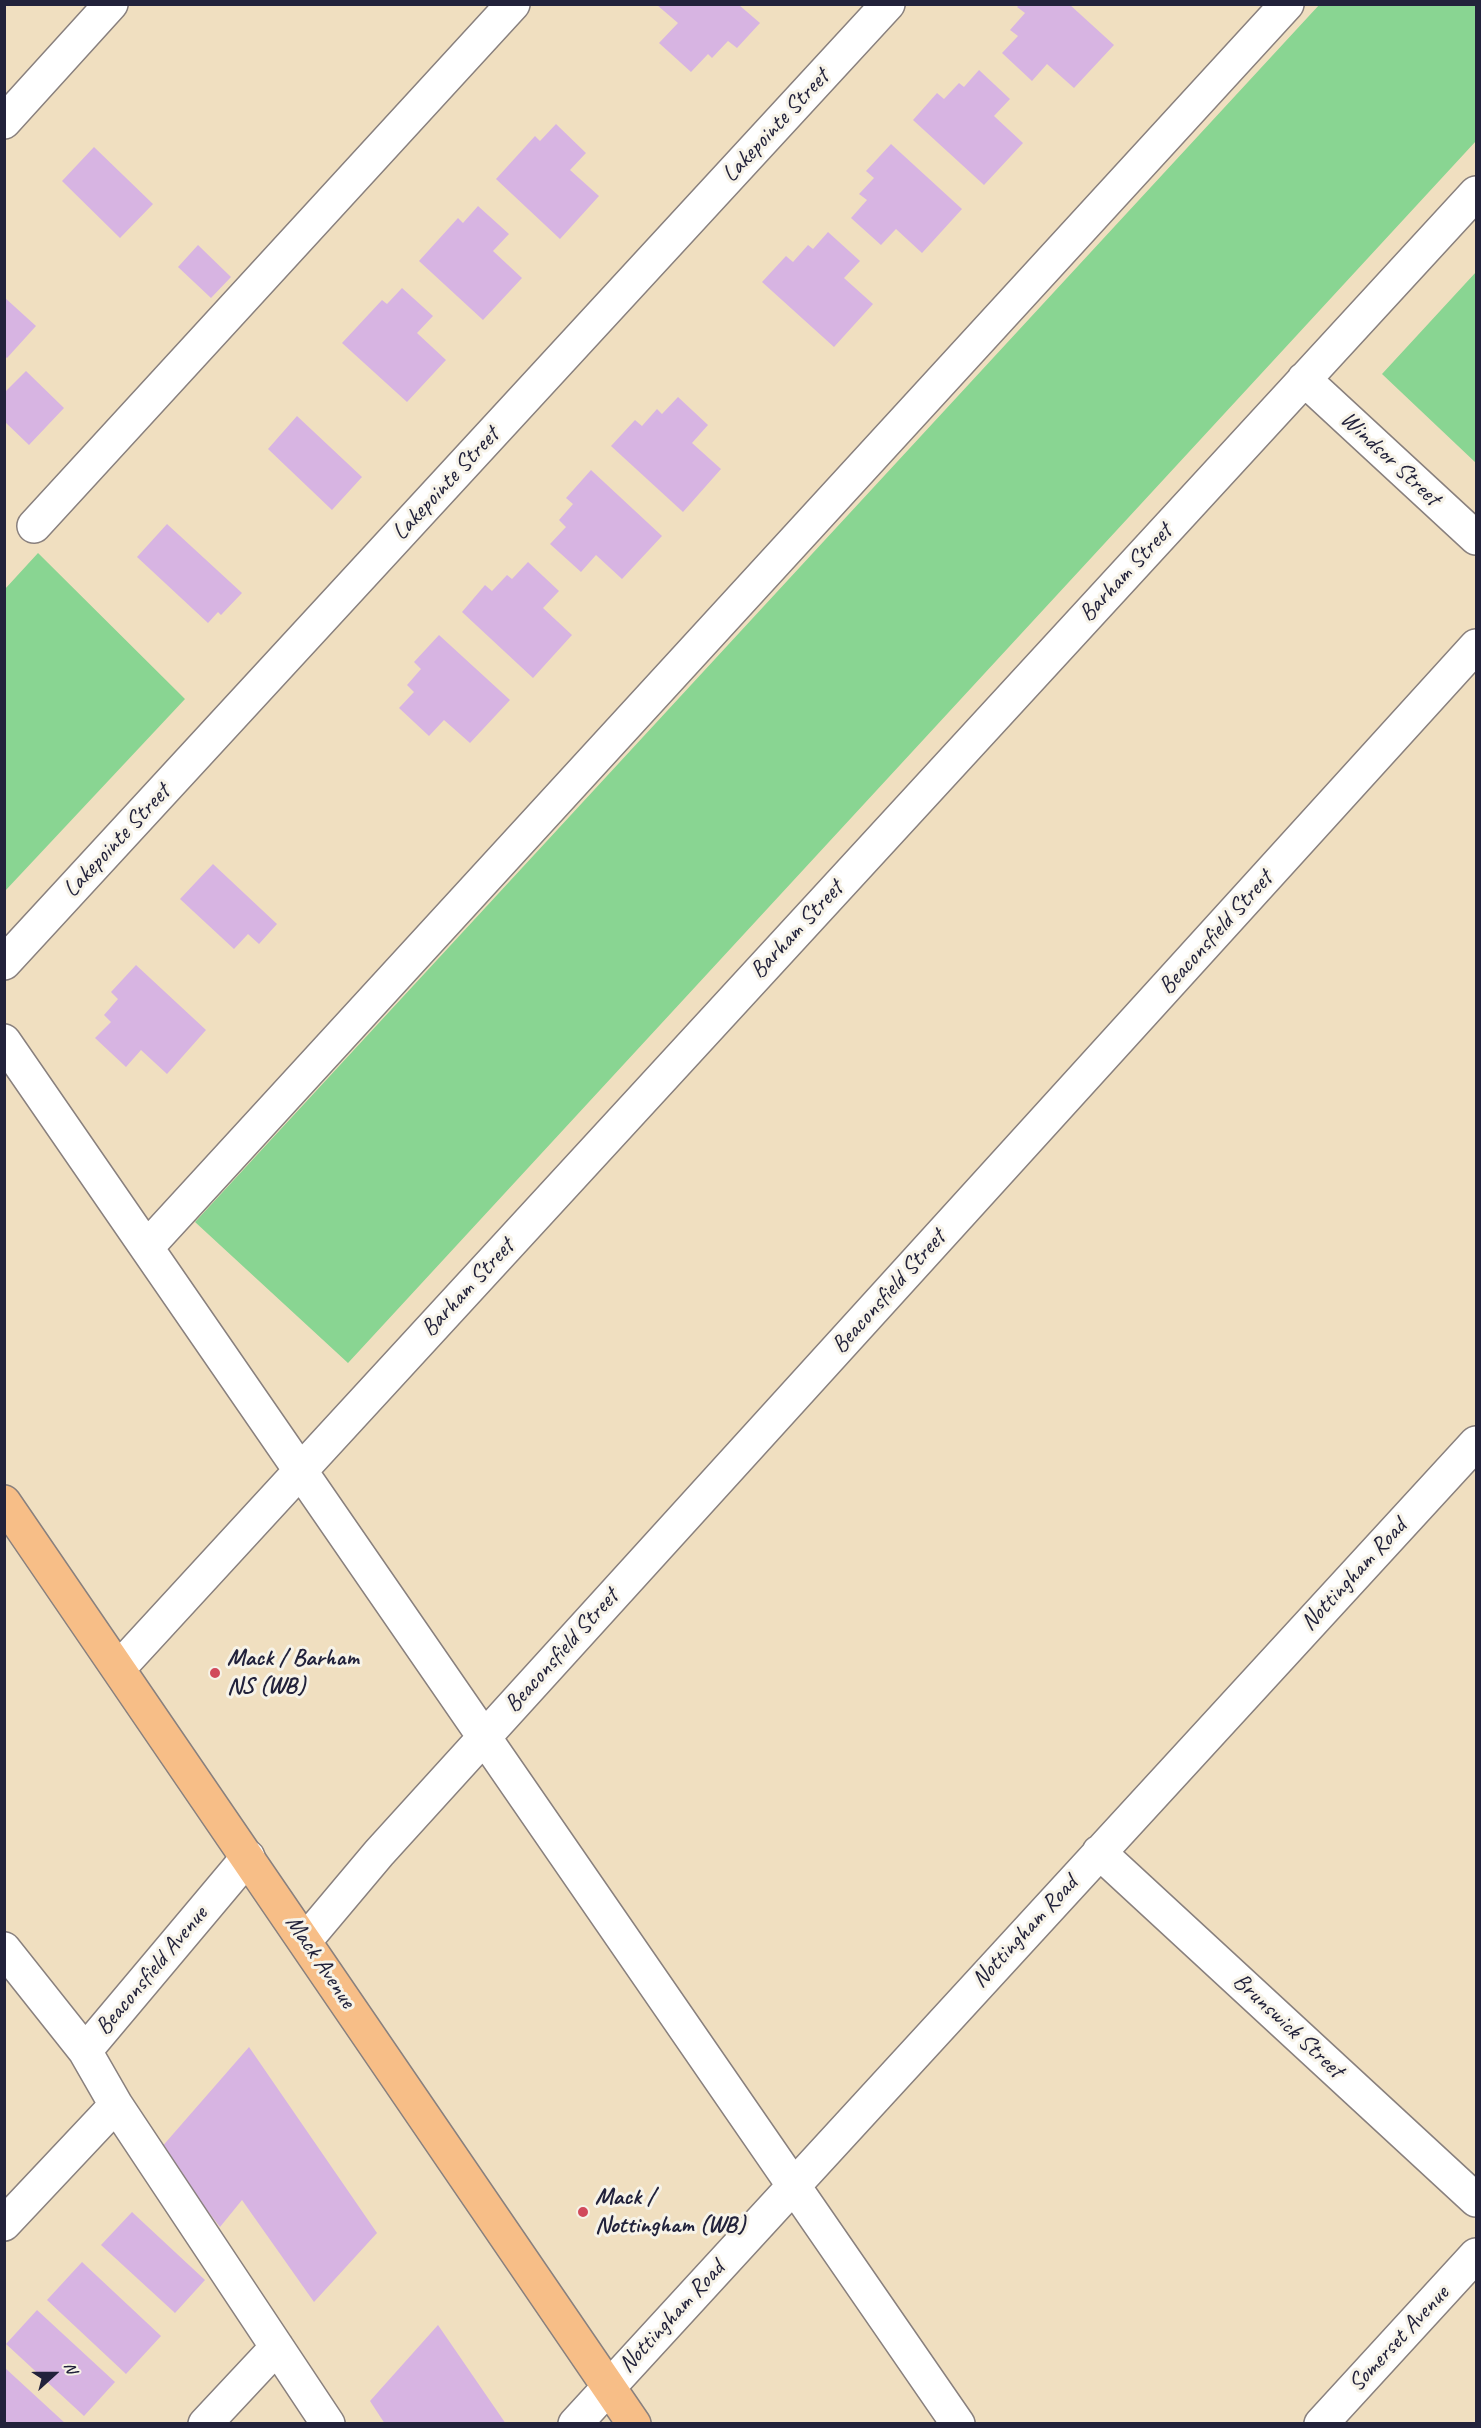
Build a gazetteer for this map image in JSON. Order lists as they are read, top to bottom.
{
  "streets": {
    "main road": ["Mack Avenue"],
    "street": [
      "Lakepointe Street",
      "Windsor Street",
      "Barham Street",
      "Beaconsfield Street",
      "Nottingham Road",
      "Beaconsfield Avenue",
      "Brunswick Street",
      "Somerset Avenue"
    ]
  },
  "crossings": [
    ["Windsor Street", "Barham Street"],
    ["Barham Street", "Mack Avenue"],
    ["Beaconsfield Street", "Mack Avenue"],
    ["Nottingham Road", "Mack Avenue"],
    ["Nottingham Road", "Brunswick Street"],
    ["Mack Avenue", "Beaconsfield Avenue"]
  ],
  "places": ["Mack / Barham NS (WB)", "Mack / Nottingham (WB)"],
  "north": "right"
}
